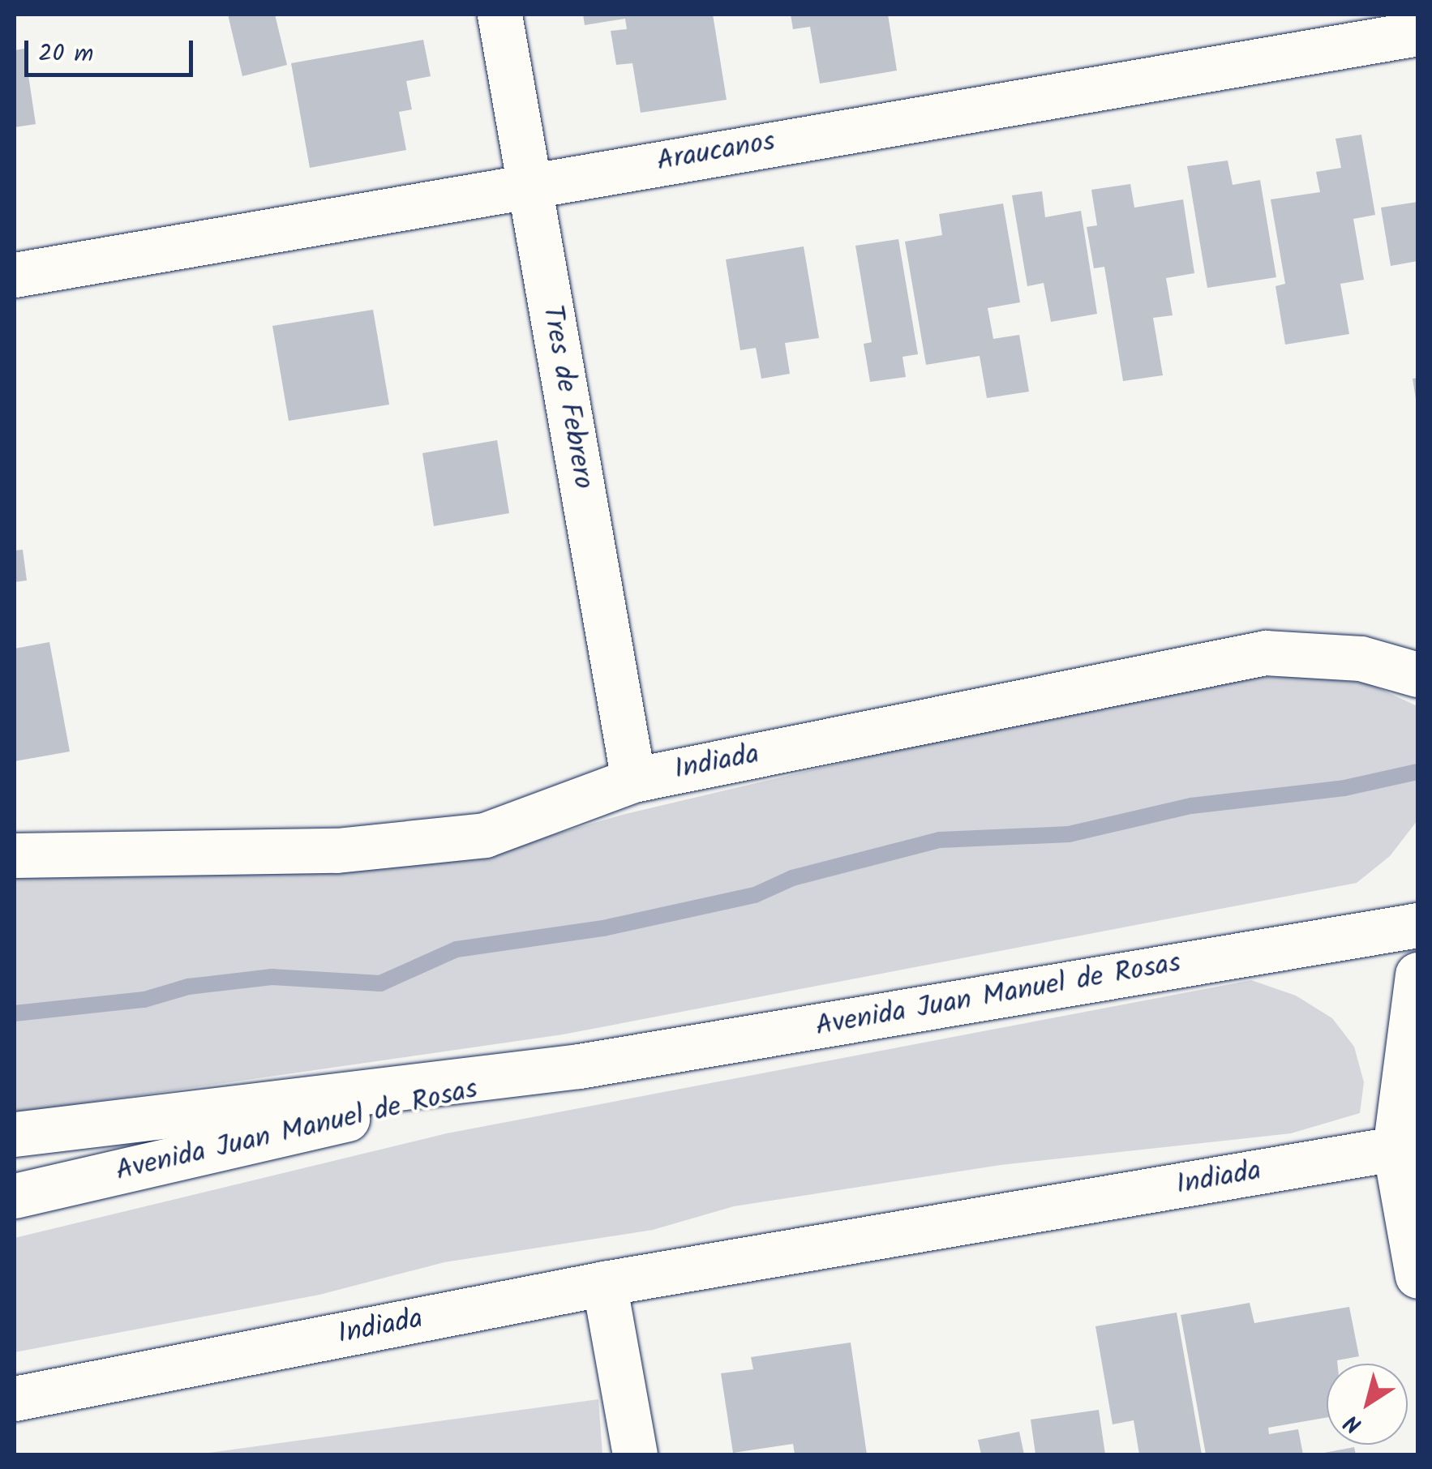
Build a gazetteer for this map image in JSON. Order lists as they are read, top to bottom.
{
  "streets": {
    "street": [
      "Araucanos",
      "Tres de Febrero",
      "Indiada",
      "Avenida Juan Manuel de Rosas"
    ]
  },
  "crossings": [
    ["Araucanos", "Tres de Febrero"],
    ["Tres de Febrero", "Indiada"]
  ],
  "scale_bar": "20 m",
  "north": "bottom left"
}
